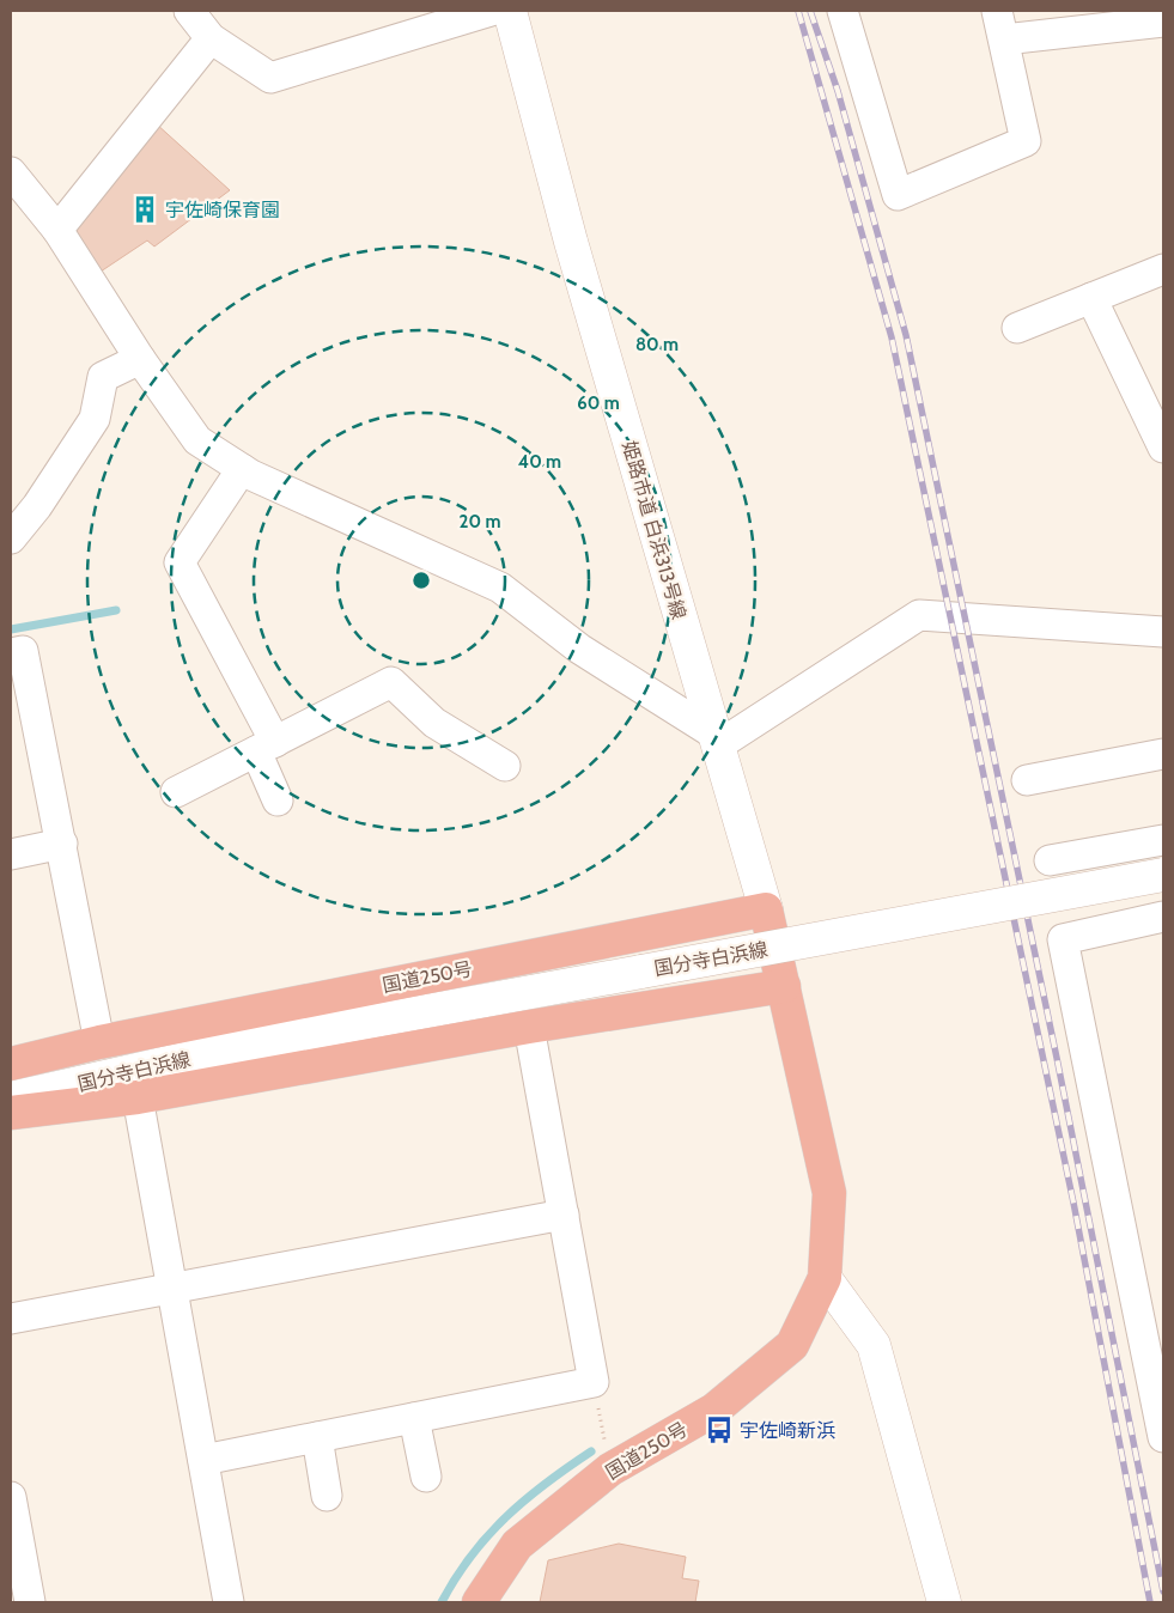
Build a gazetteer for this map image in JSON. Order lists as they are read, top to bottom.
{
  "streets": {
    "highway": ["国道250号"],
    "main road": ["姫路市道 白浜313号線", "国分寺白浜線"]
  },
  "crossings": [
    ["姫路市道 白浜313号線", "国道250号"]
  ],
  "places": {
    "building": ["宇佐崎保育園"],
    "bus stop": ["宇佐崎新浜"]
  },
  "rings": [
    "80 m",
    "60 m",
    "40 m",
    "20 m"
  ]
}
